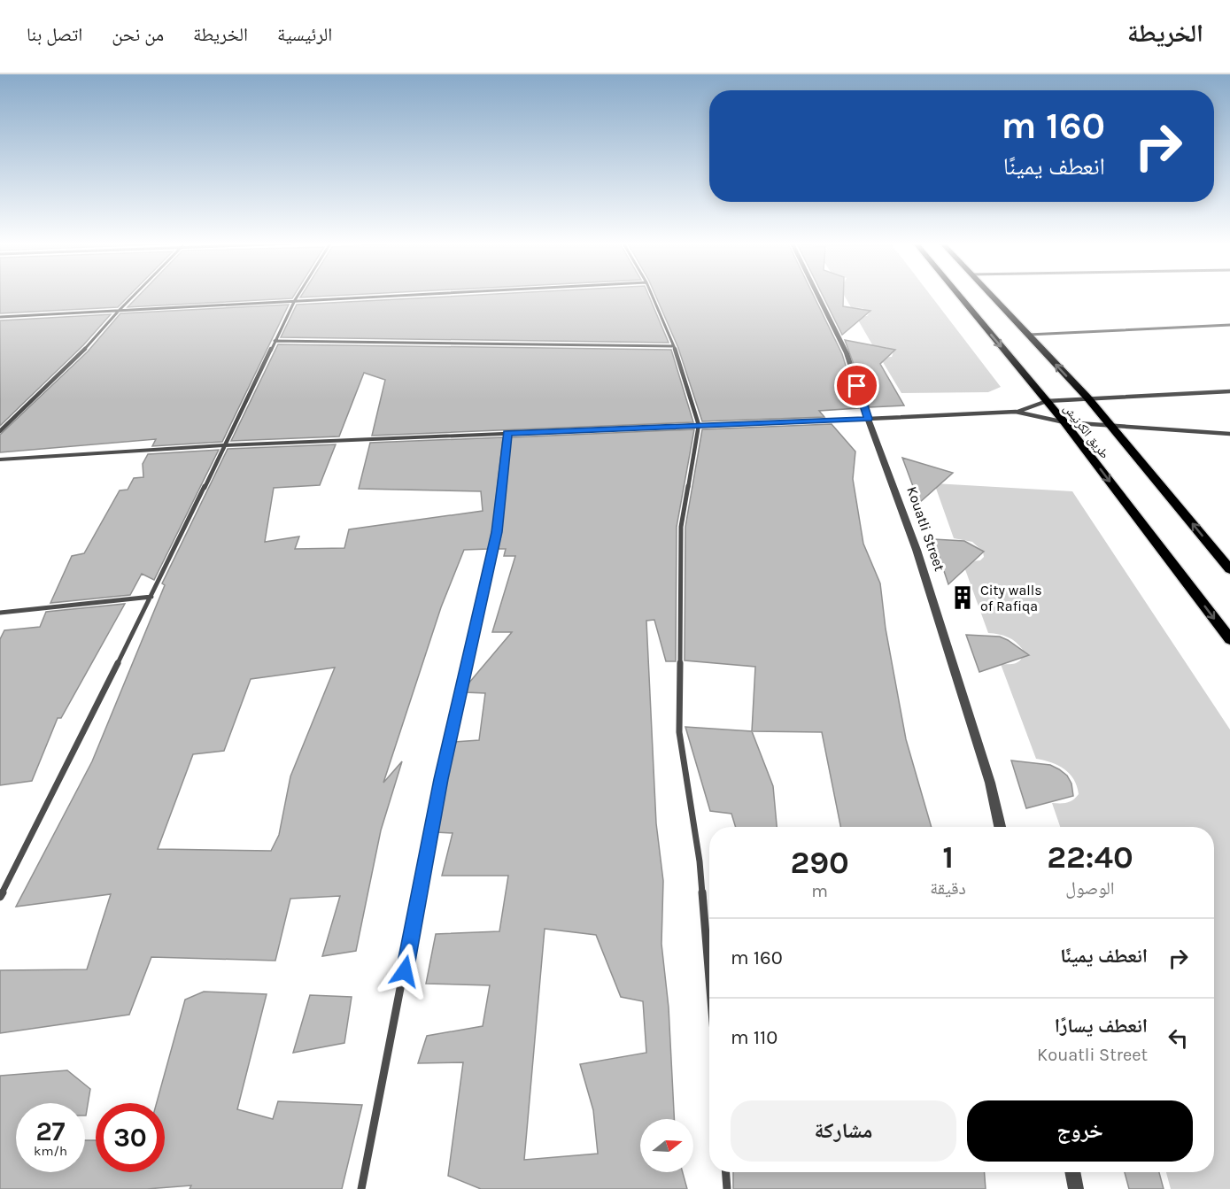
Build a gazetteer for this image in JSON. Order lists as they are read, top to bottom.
{
  "streets": {
    "main road": ["طريق الكرنيش"],
    "street": ["Kouatli Street"]
  },
  "places": {
    "building": ["City walls of Rafiqa"]
  },
  "north": "right",
  "page": {
    "header": "الخريطة",
    "nav": [
      "الرئيسية",
      "الخريطة",
      "من نحن",
      "اتصل بنا"
    ],
    "turn": ["160 m", "انعطف يمينًا"],
    "eta": [
      "22:40",
      "الوصول",
      "1",
      "دقيقة",
      "290",
      "m"
    ],
    "list": [
      {
        "name": "انعطف يمينًا",
        "value": "160 m"
      },
      {
        "name": "انعطف يسارًا",
        "note": "Kouatli Street",
        "value": "110 m"
      }
    ],
    "buttons": ["خروج", "مشاركة"],
    "speed": "27 km/h",
    "limit": "30"
  }
}
